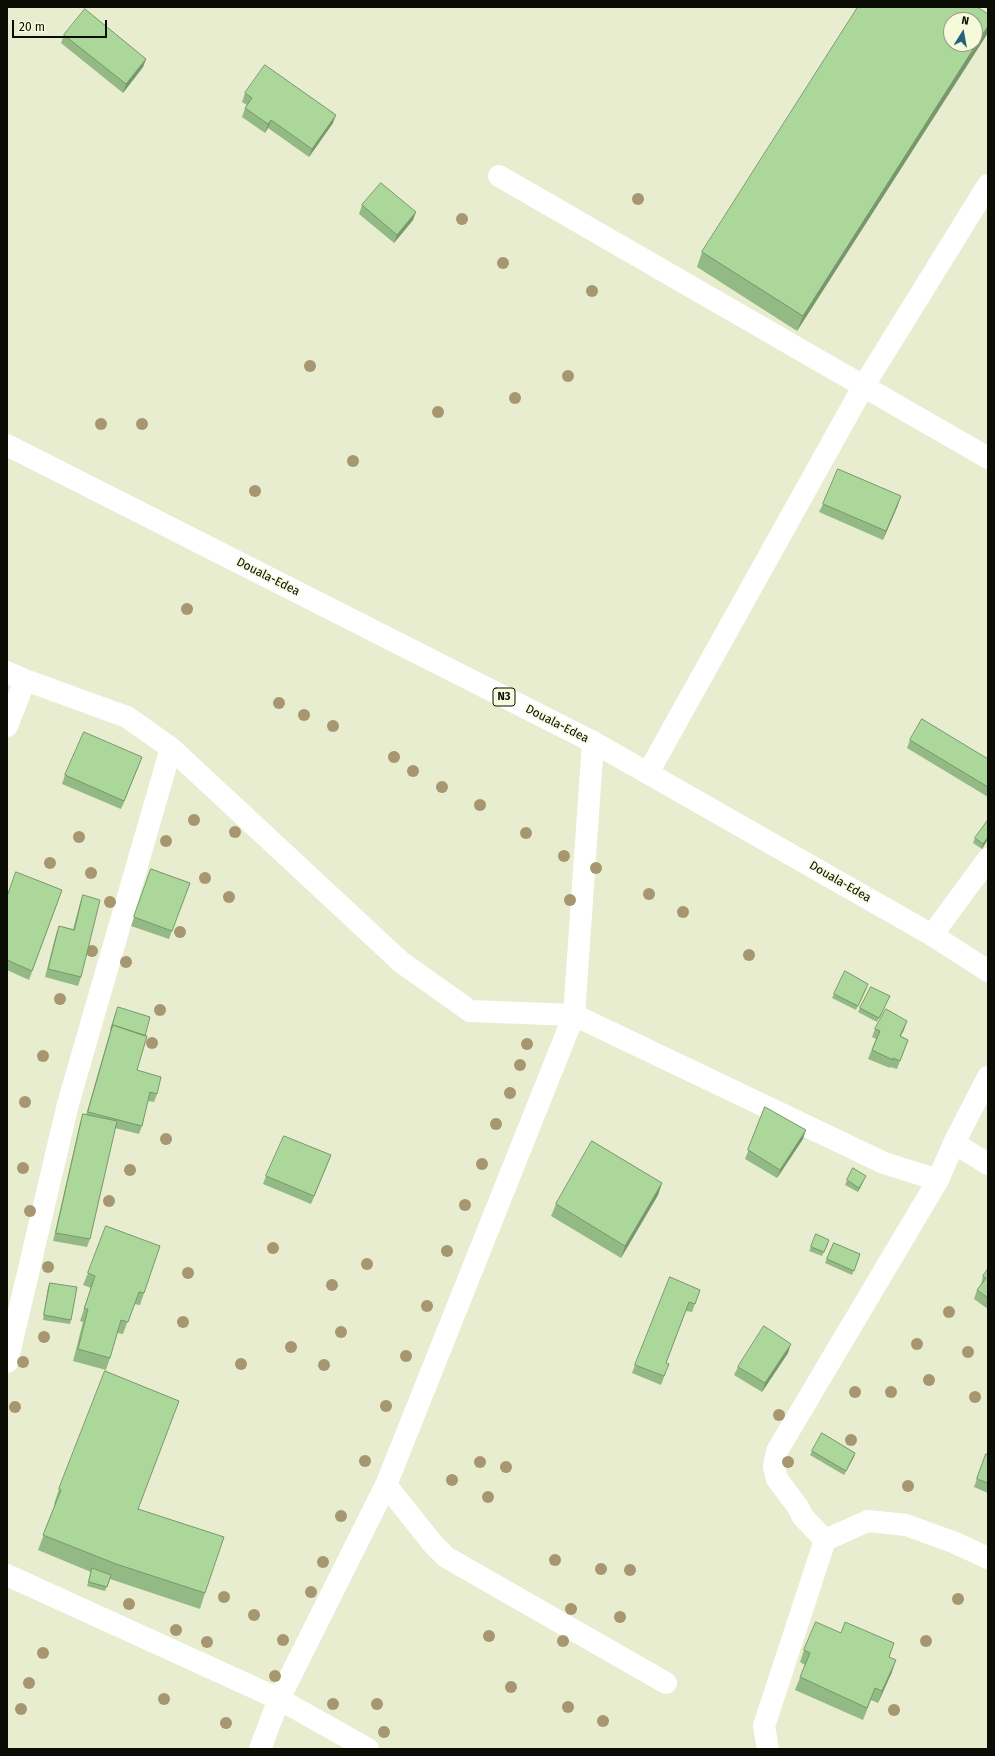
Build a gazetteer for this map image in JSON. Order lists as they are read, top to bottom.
{
  "streets": {
    "main road": ["Douala-Edea", "N3"]
  },
  "scale_bar": "20 m",
  "north": "top"
}
